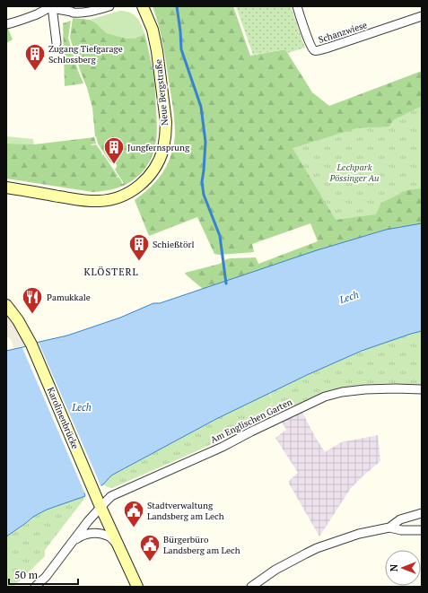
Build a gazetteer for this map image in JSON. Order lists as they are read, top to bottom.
{
  "streets": {
    "main road": ["Neue Bergstraße", "Karolinenbrücke"],
    "street": ["Schanzwiese", "Am Englischen Garten"]
  },
  "crossings": [
    ["Karolinenbrücke", "Am Englischen Garten"]
  ],
  "districts": ["KLÖSTERL"],
  "water": ["Lech"],
  "parks": ["Lechpark Pössinger Au"],
  "places": {
    "building": ["Zugang Tiefgarage Schlossberg", "Jungfernsprung", "Schießtörl"],
    "restaurant": ["Pamukkale"],
    "public building": ["Stadtverwaltung Landsberg am Lech", "Bürgerbüro Landsberg am Lech"]
  },
  "scale_bar": "50 m",
  "north": "left"
}
